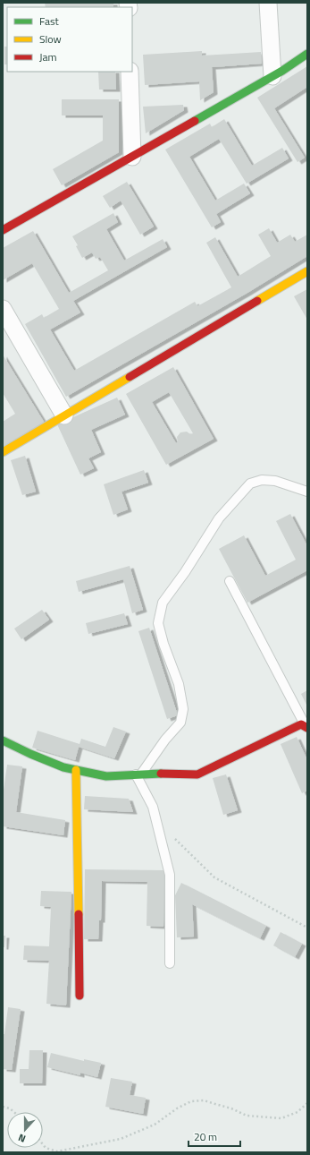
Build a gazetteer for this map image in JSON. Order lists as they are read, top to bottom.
{
  "legend": ["Fast", "Slow", "Jam"],
  "scale_bar": "20 m",
  "north": "bottom"
}
